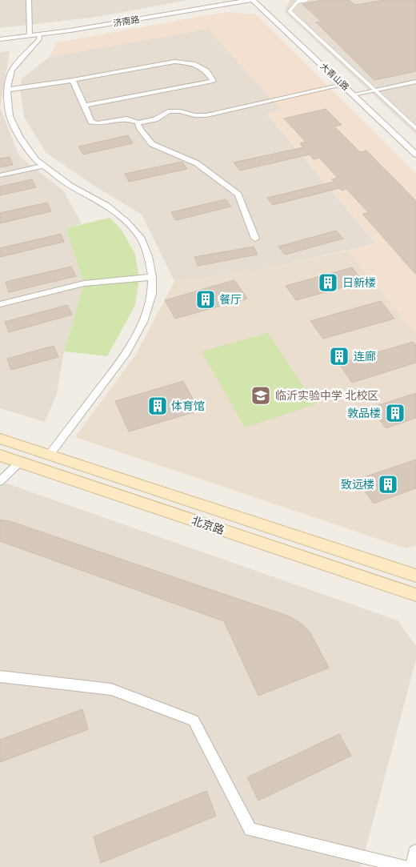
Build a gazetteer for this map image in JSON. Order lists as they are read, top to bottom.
{
  "streets": {
    "main road": ["北京路"],
    "street": ["济南路", "大青山路"]
  },
  "crossings": [
    ["济南路", "大青山路"]
  ],
  "places": {
    "building": [
      "日新楼",
      "餐厅",
      "连廊",
      "体育馆",
      "敦品楼",
      "致远楼"
    ],
    "school or university": ["临沂实验中学 北校区"]
  }
}
